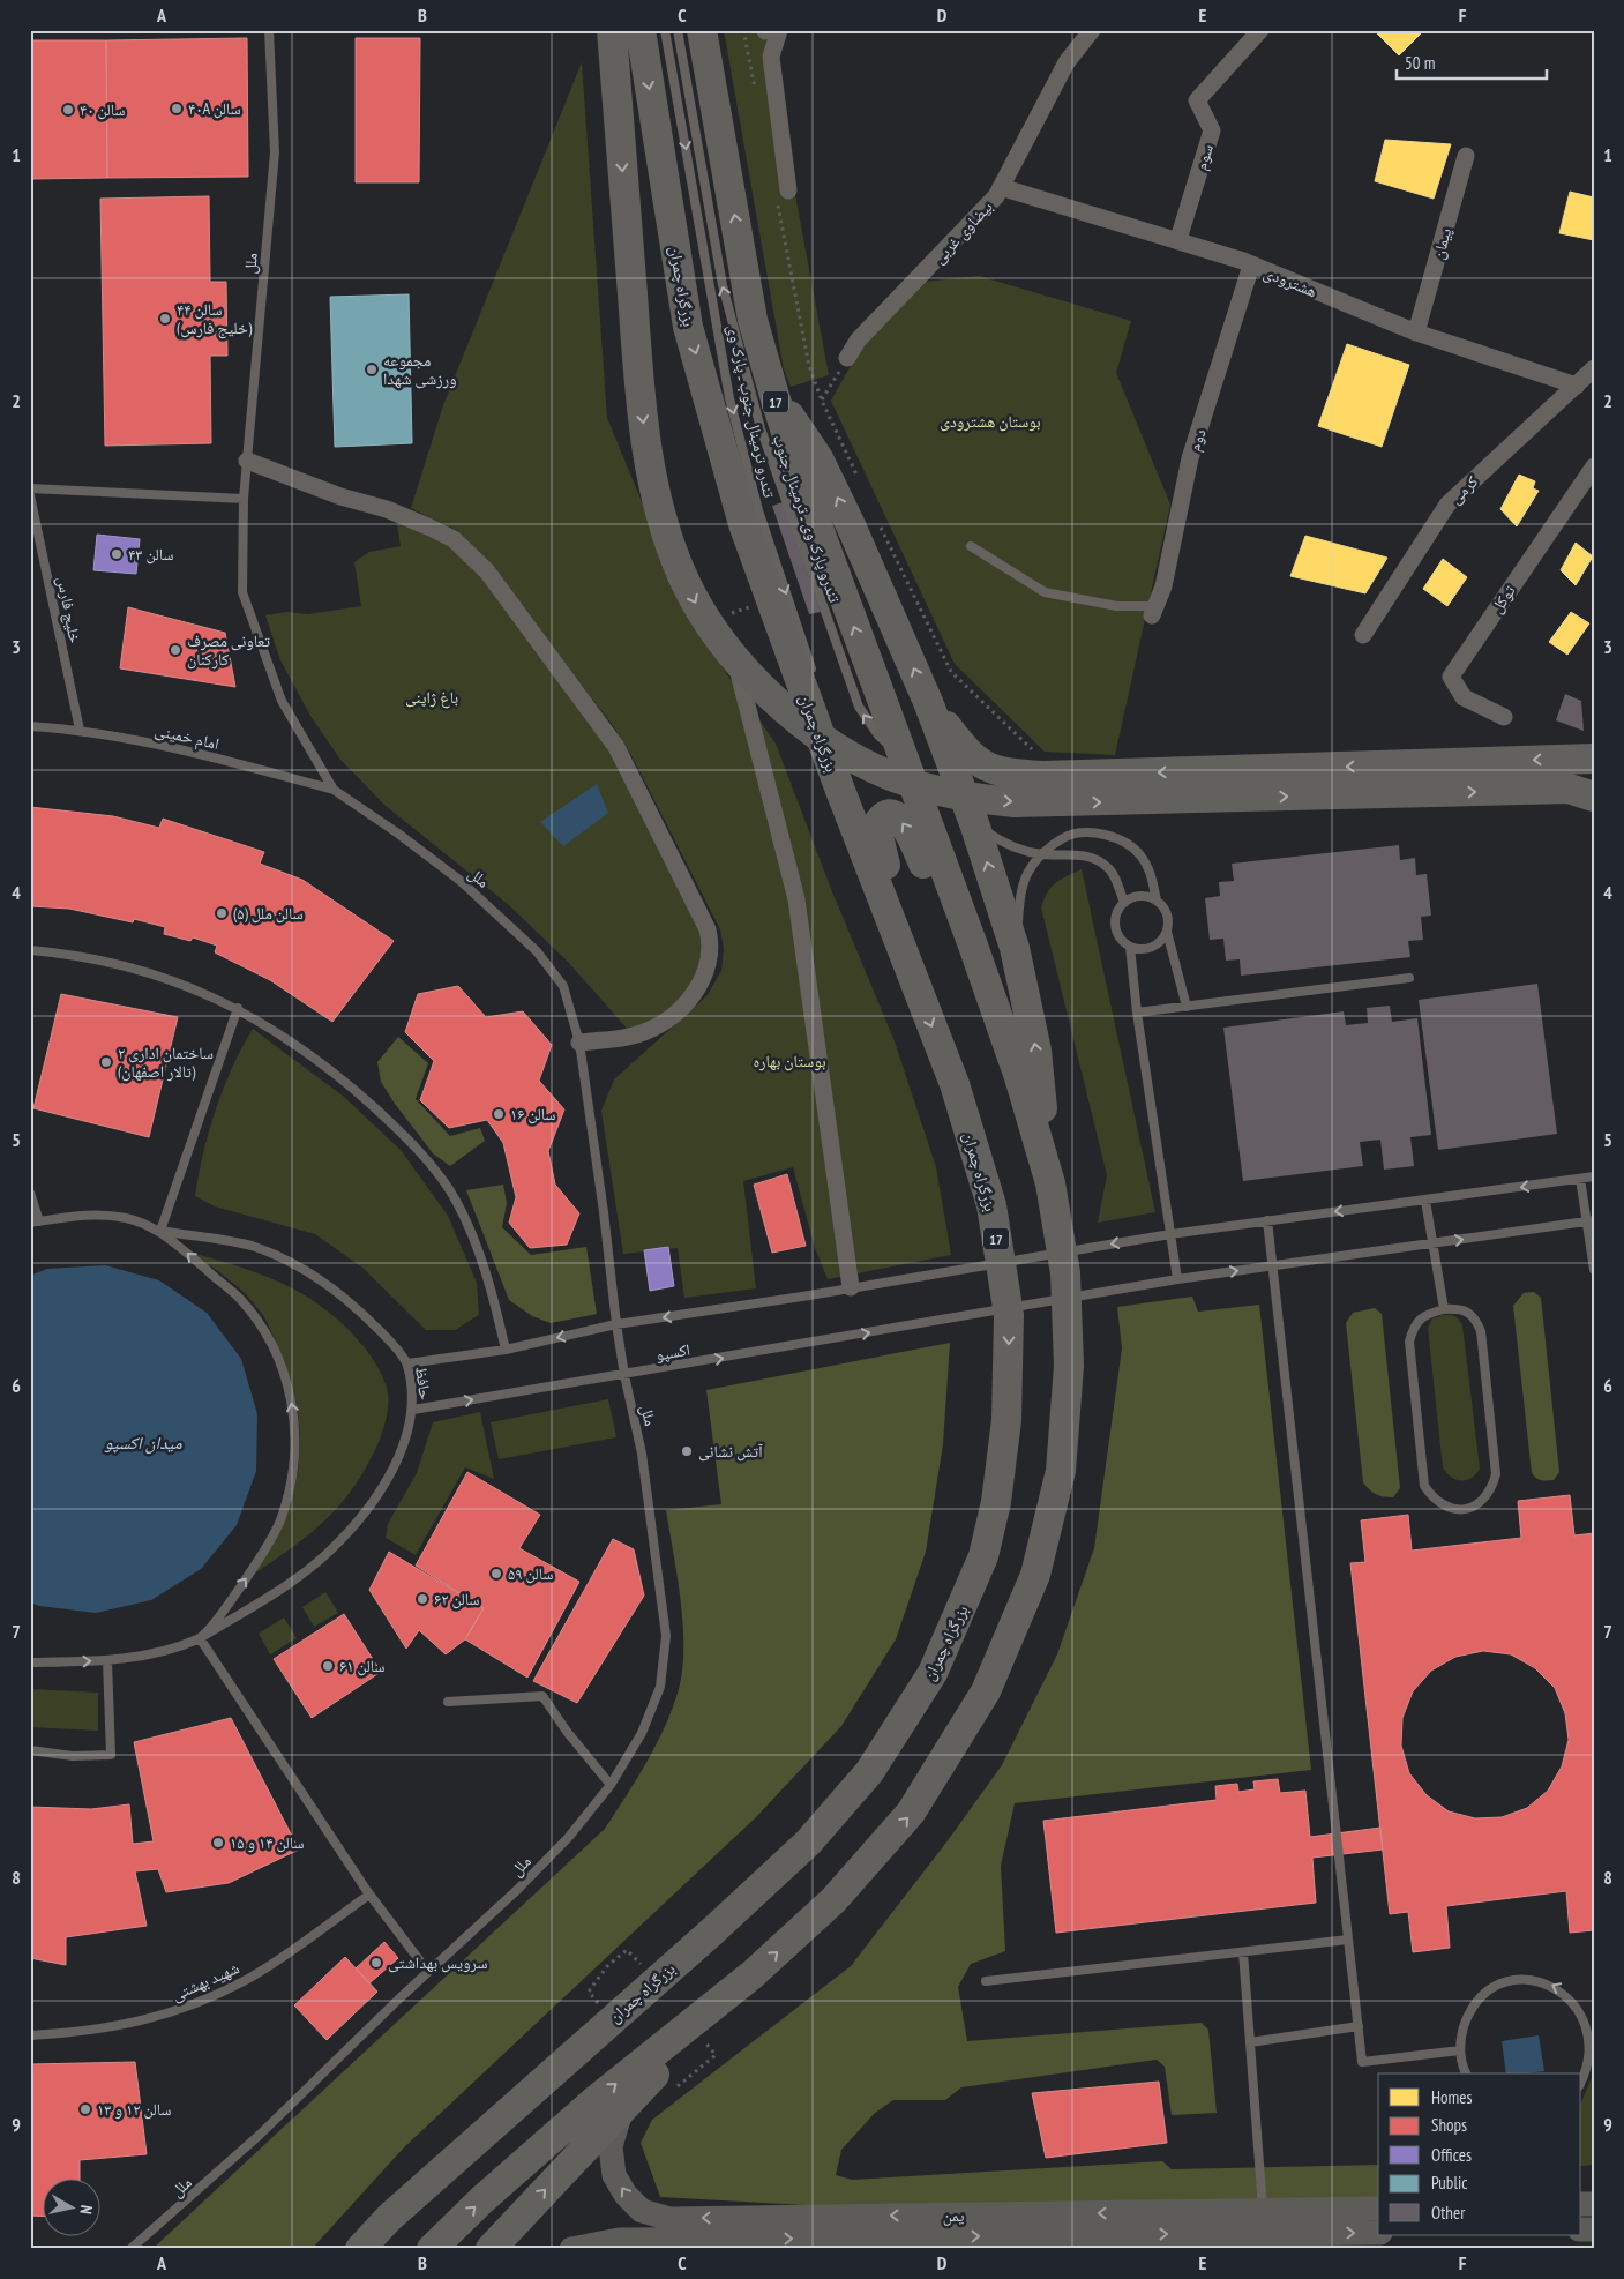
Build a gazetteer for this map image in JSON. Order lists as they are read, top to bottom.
{
  "streets": {
    "highway": ["بزرگراه چمران", "17"],
    "main road": ["یمن"],
    "street": [
      "سوم",
      "بیضاوی غربی",
      "پیمان",
      "هشترودی",
      "دوم",
      "کرمی",
      "توکل"
    ],
    "lane": [
      "ملل",
      "تندرو ترمینال جنوب ـ پارک وی",
      "تندرو پارک وی ـ ترمینال جنوب",
      "خلیج فارس",
      "امام خمینی",
      "اکسپو",
      "حافظ",
      "شهید بهشتی"
    ]
  },
  "crossings": [
    ["سوم", "هشترودی"],
    ["بیضاوی غربی", "هشترودی"],
    ["پیمان", "هشترودی"],
    ["ملل", "امام خمینی"],
    ["ملل", "اکسپو"],
    ["هشترودی", "دوم"],
    ["هشترودی", "کرمی"],
    ["17", "تندرو پارک وی ـ ترمینال جنوب"],
    ["خلیج فارس", "امام خمینی"],
    ["اکسپو", "حافظ"]
  ],
  "one_way": ["تندرو ترمینال جنوب ـ پارک وی", "تندرو پارک وی ـ ترمینال جنوب"],
  "water": ["میدان اکسپو"],
  "parks": ["بوستان هشترودی", "باغ ژاپنی", "بوستان بهاره"],
  "places": [
    "۴۰A سالن",
    "سالن ۴۰",
    "سالن ۴۴ (خلیج فارس)",
    "مجموعه ورزشی شهدا",
    "سالن ۴۳",
    "تعاونی مصرف کارکنان",
    "(۵) سالن ملل",
    "ساختمان اداری ۲ (تالار اصفهان)",
    "سالن ۱۶",
    "آتش نشانی",
    "سالن ۵۹",
    "سالن ۶۲",
    "سالن ۶۱",
    "سالن ۱۴ و ۱۵",
    "سرویس بهداشتی",
    "سالن ۱۲ و ۱۳"
  ],
  "legend": [
    "Homes",
    "Shops",
    "Offices",
    "Public",
    "Other"
  ],
  "scale_bar": "50 m",
  "north": "right",
  "grid": {
    "columns": [
      "A",
      "B",
      "C",
      "D",
      "E",
      "F"
    ],
    "rows": [
      "1",
      "2",
      "3",
      "4",
      "5",
      "6",
      "7",
      "8",
      "9"
    ]
  }
}
